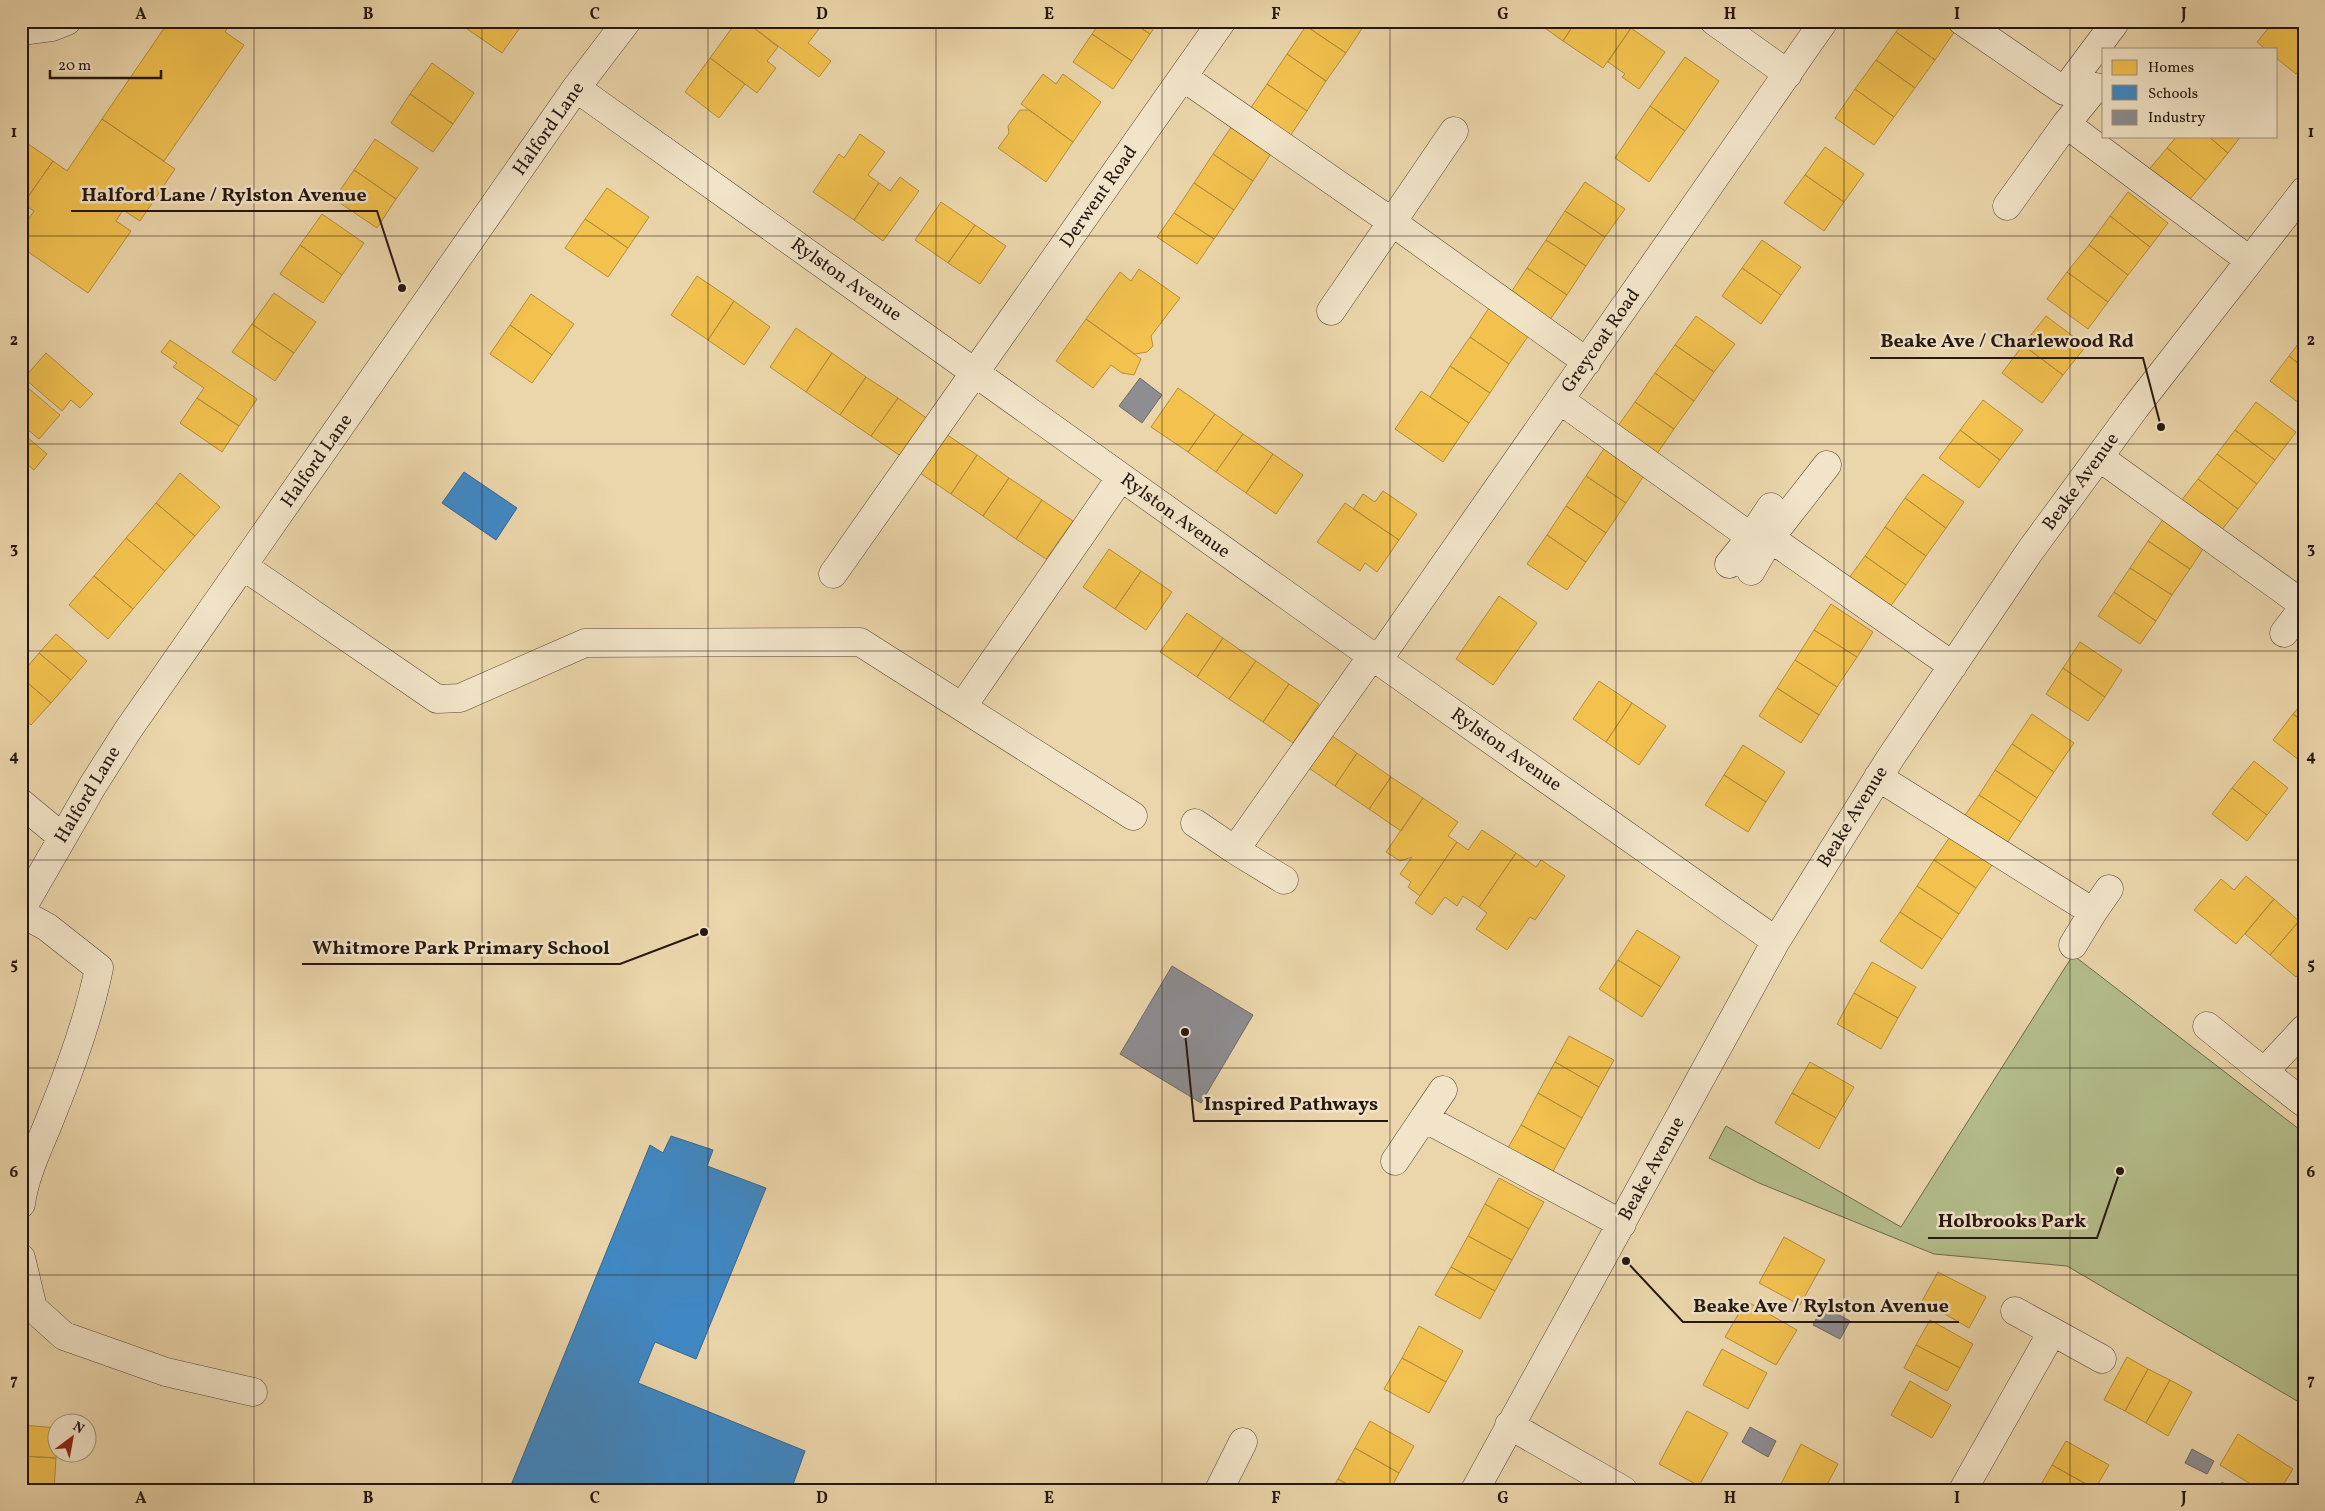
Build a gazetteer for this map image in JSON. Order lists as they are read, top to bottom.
{
  "streets": {
    "street": [
      "Halford Lane",
      "Derwent Road",
      "Rylston Avenue",
      "Greycoat Road",
      "Beake Avenue"
    ]
  },
  "crossings": [
    ["Halford Lane", "Rylston Avenue"],
    ["Derwent Road", "Rylston Avenue"],
    ["Rylston Avenue", "Greycoat Road"],
    ["Rylston Avenue", "Beake Avenue"]
  ],
  "places": [
    "Halford Lane / Rylston Avenue",
    "Beake Ave / Charlewood Rd",
    "Whitmore Park Primary School",
    "Inspired Pathways",
    "Holbrooks Park",
    "Beake Ave / Rylston Avenue"
  ],
  "legend": ["Homes", "Schools", "Industry"],
  "scale_bar": "20 m",
  "north": "top right",
  "grid": {
    "columns": [
      "A",
      "B",
      "C",
      "D",
      "E",
      "F",
      "G",
      "H",
      "I",
      "J"
    ],
    "rows": [
      "1",
      "2",
      "3",
      "4",
      "5",
      "6",
      "7"
    ]
  }
}
